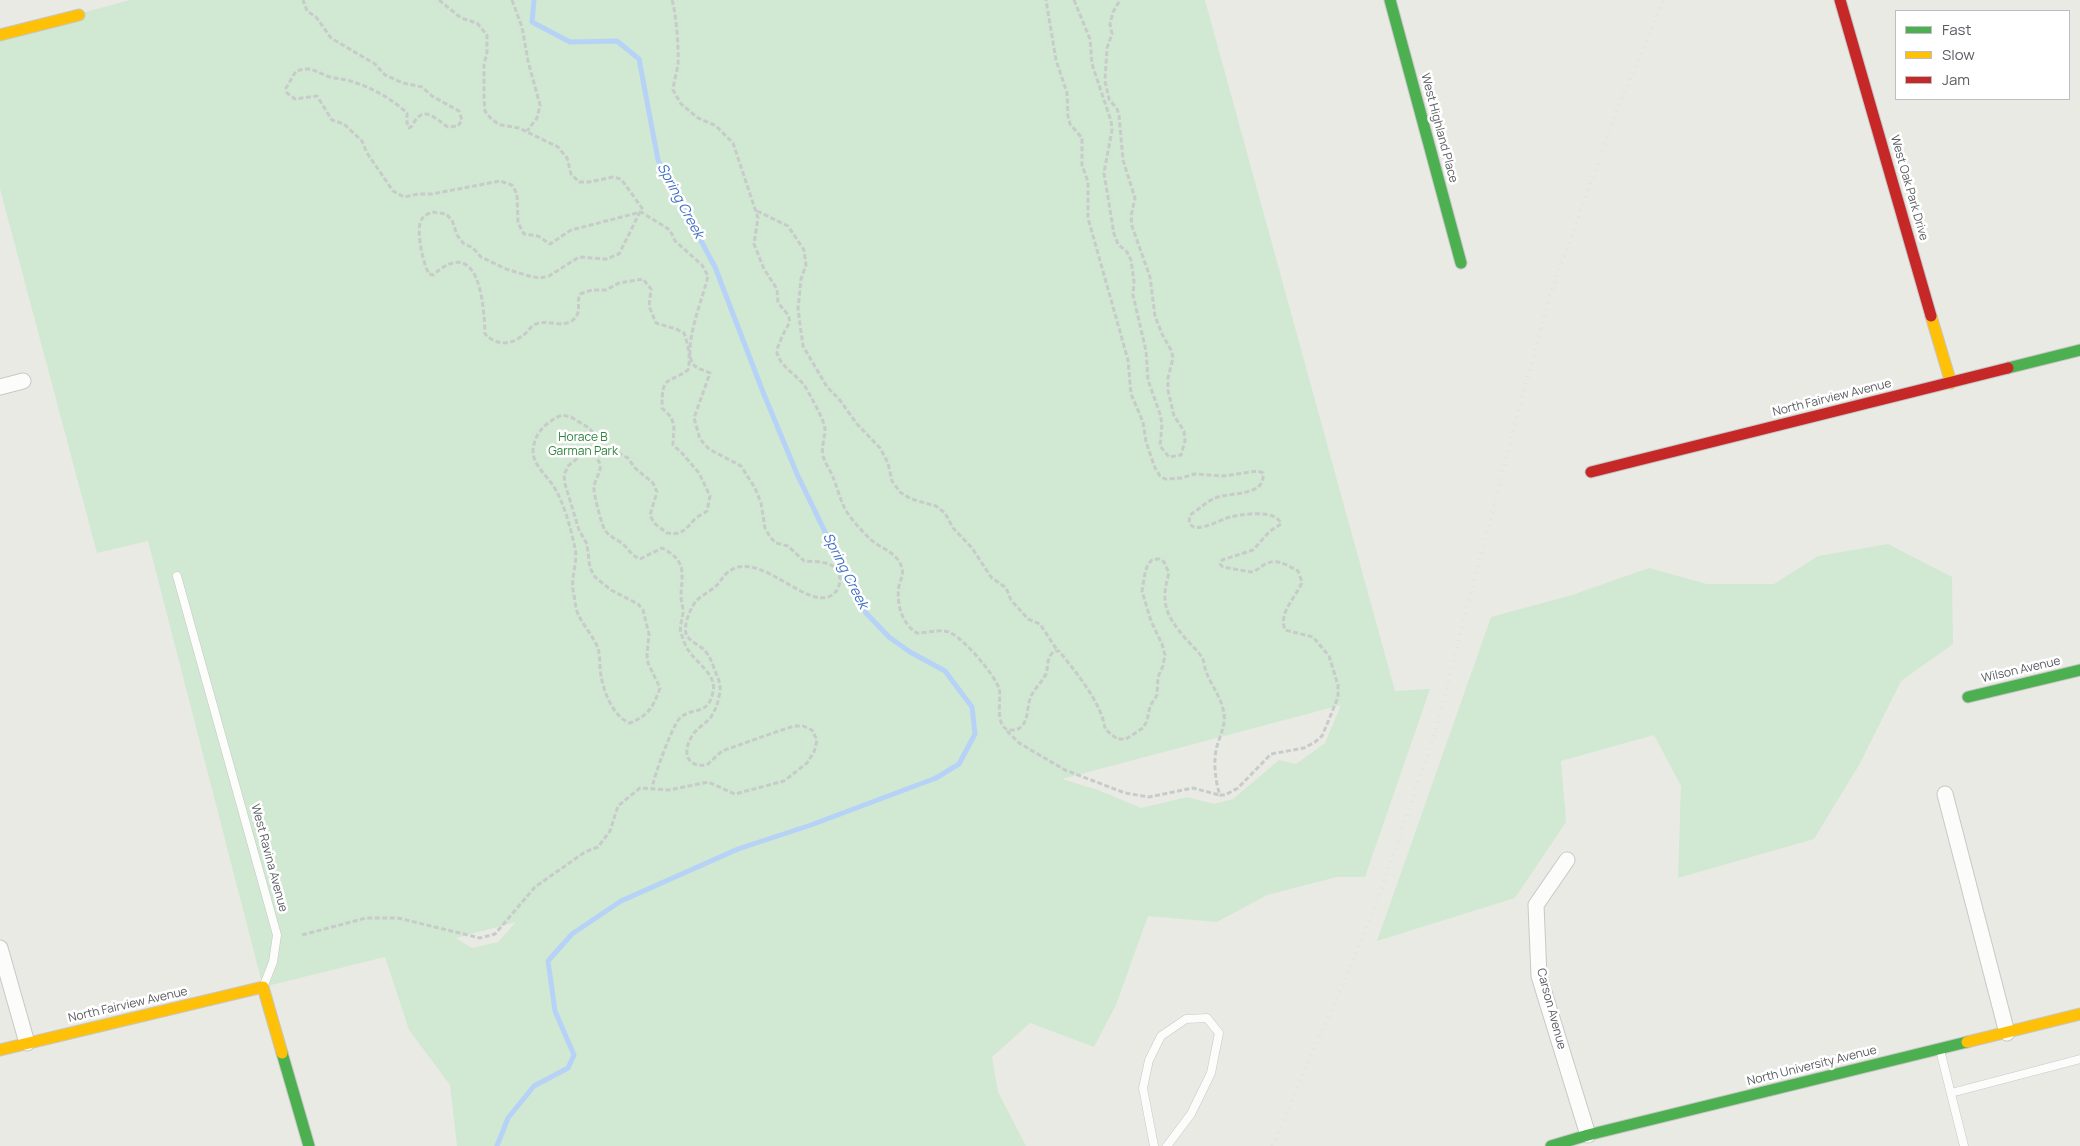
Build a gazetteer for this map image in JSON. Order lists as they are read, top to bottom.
{
  "streets": {
    "street": [
      "West Highland Place",
      "West Oak Park Drive",
      "North Fairview Avenue",
      "Wilson Avenue",
      "Carson Avenue",
      "North University Avenue"
    ],
    "lane": ["West Ravina Avenue"]
  },
  "crossings": [
    ["West Oak Park Drive", "North Fairview Avenue"],
    ["North Fairview Avenue", "West Ravina Avenue"],
    ["Carson Avenue", "North University Avenue"]
  ],
  "water": ["Spring Creek"],
  "parks": ["Horace B Garman Park"],
  "legend": ["Fast", "Slow", "Jam"]
}
